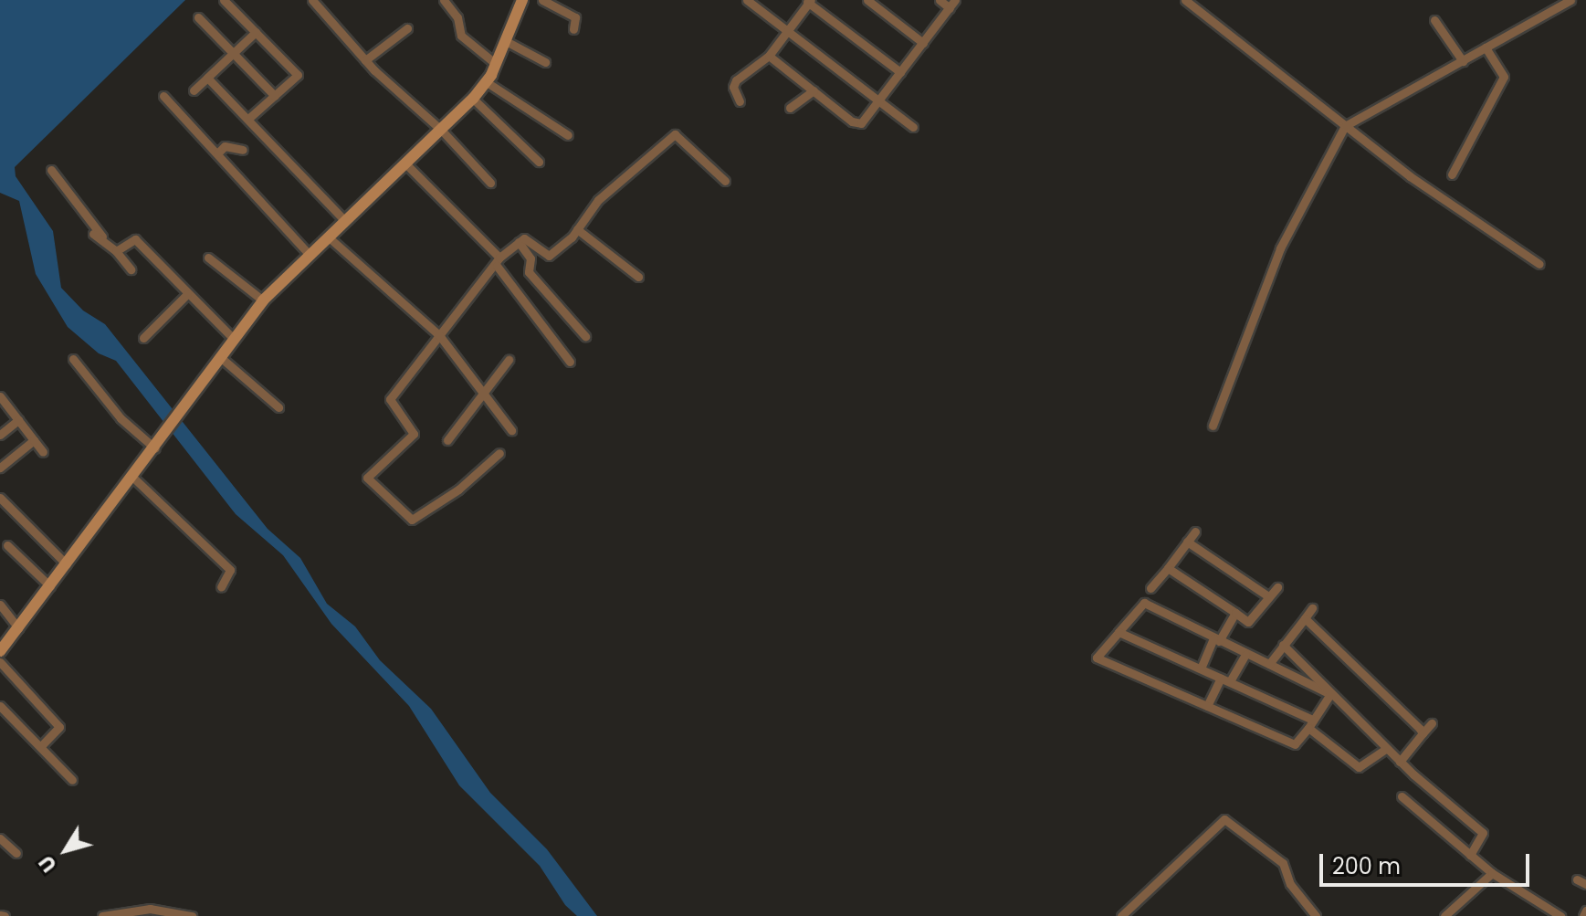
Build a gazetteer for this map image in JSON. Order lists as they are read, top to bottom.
{
  "scale_bar": "200 m",
  "north": "bottom left"
}
